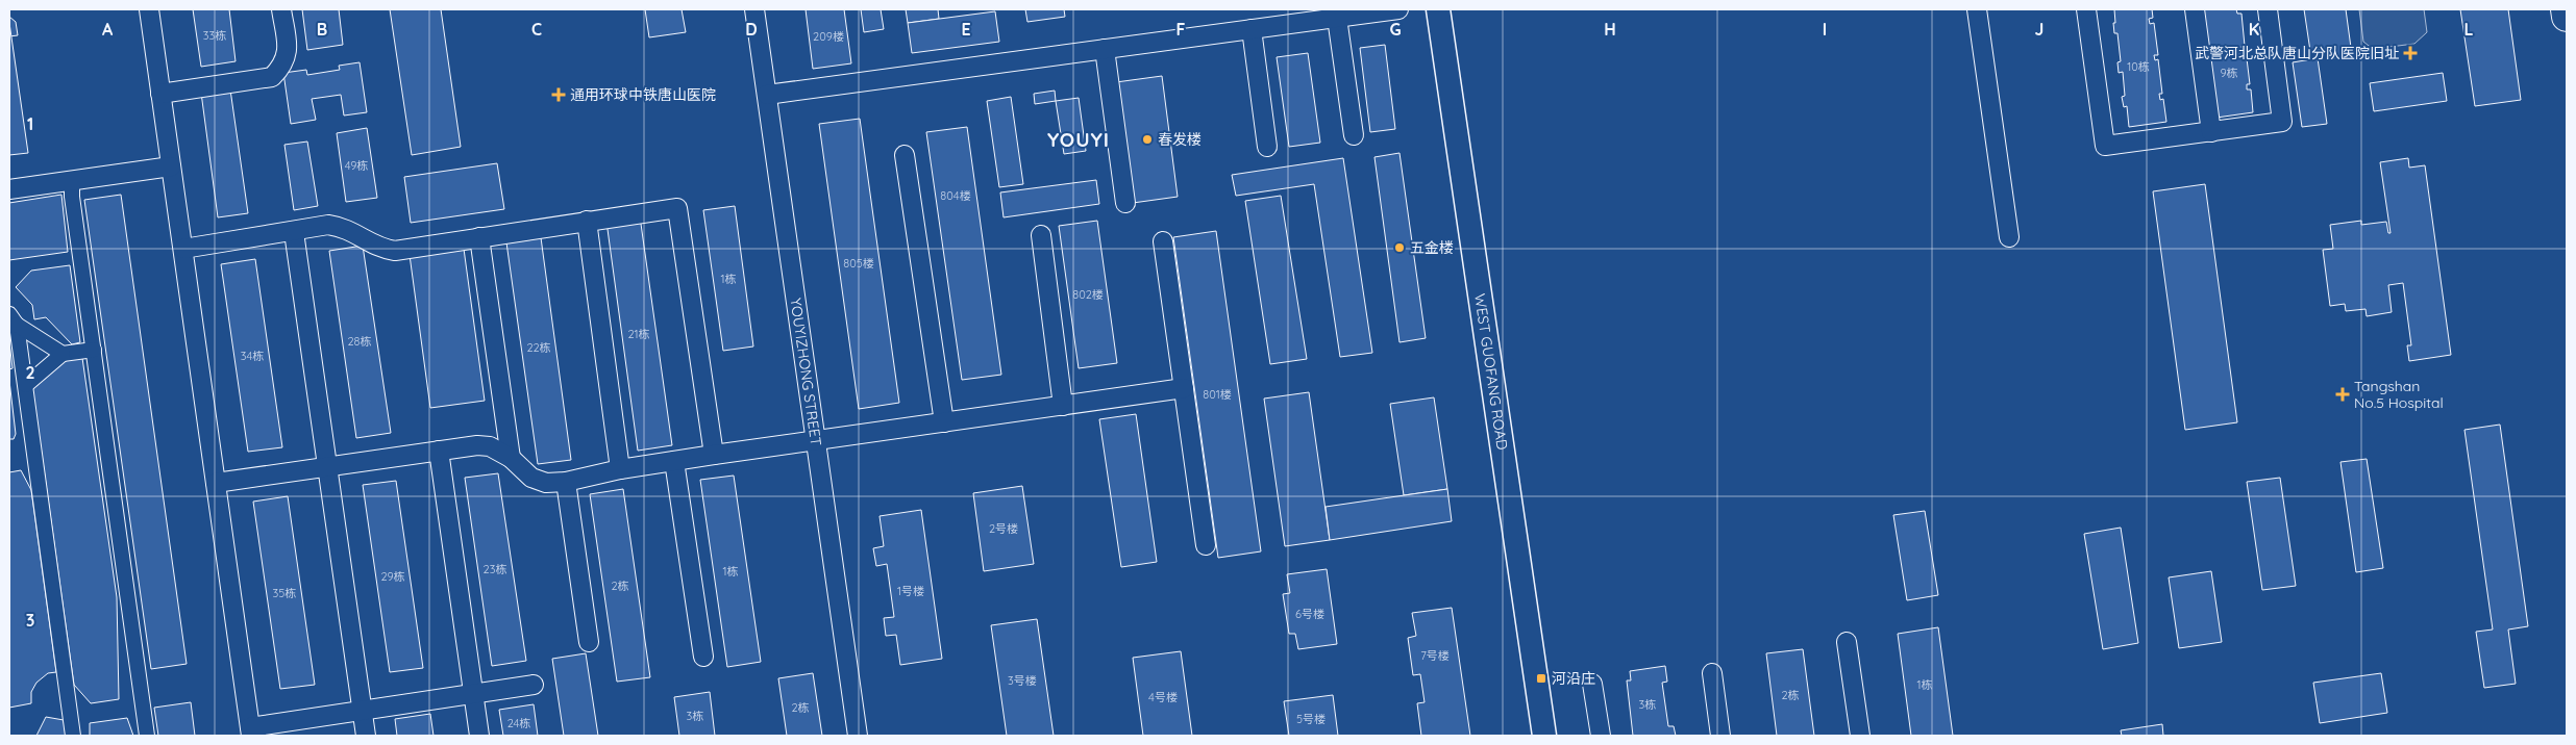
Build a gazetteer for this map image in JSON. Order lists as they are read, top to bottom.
{
  "streets": {
    "street": ["YOUYIZHONG STREET", "WEST GUOFANG ROAD"]
  },
  "districts": ["YOUYI"],
  "places": {
    "health": ["武警河北总队唐山分队医院旧址", "通用环球中铁唐山医院", "Tangshan No.5 Hospital"],
    "other": ["春发楼", "五金楼"],
    "transit": ["河沿庄"]
  },
  "house_numbers": [
    "33栋",
    "209楼",
    "10栋",
    "9栋",
    "49栋",
    "804楼",
    "805楼",
    "1栋",
    "802楼",
    "21栋",
    "28栋",
    "22栋",
    "34栋",
    "801楼",
    "2号楼",
    "23栋",
    "1栋",
    "29栋",
    "2栋",
    "1号楼",
    "35栋",
    "6号楼",
    "7号楼",
    "3号楼",
    "1栋",
    "2栋",
    "4号楼",
    "3栋",
    "2栋",
    "3栋",
    "5号楼",
    "24栋"
  ],
  "grid": {
    "columns": [
      "A",
      "B",
      "C",
      "D",
      "E",
      "F",
      "G",
      "H",
      "I",
      "J",
      "K",
      "L"
    ],
    "rows": ["1", "2", "3"]
  }
}
